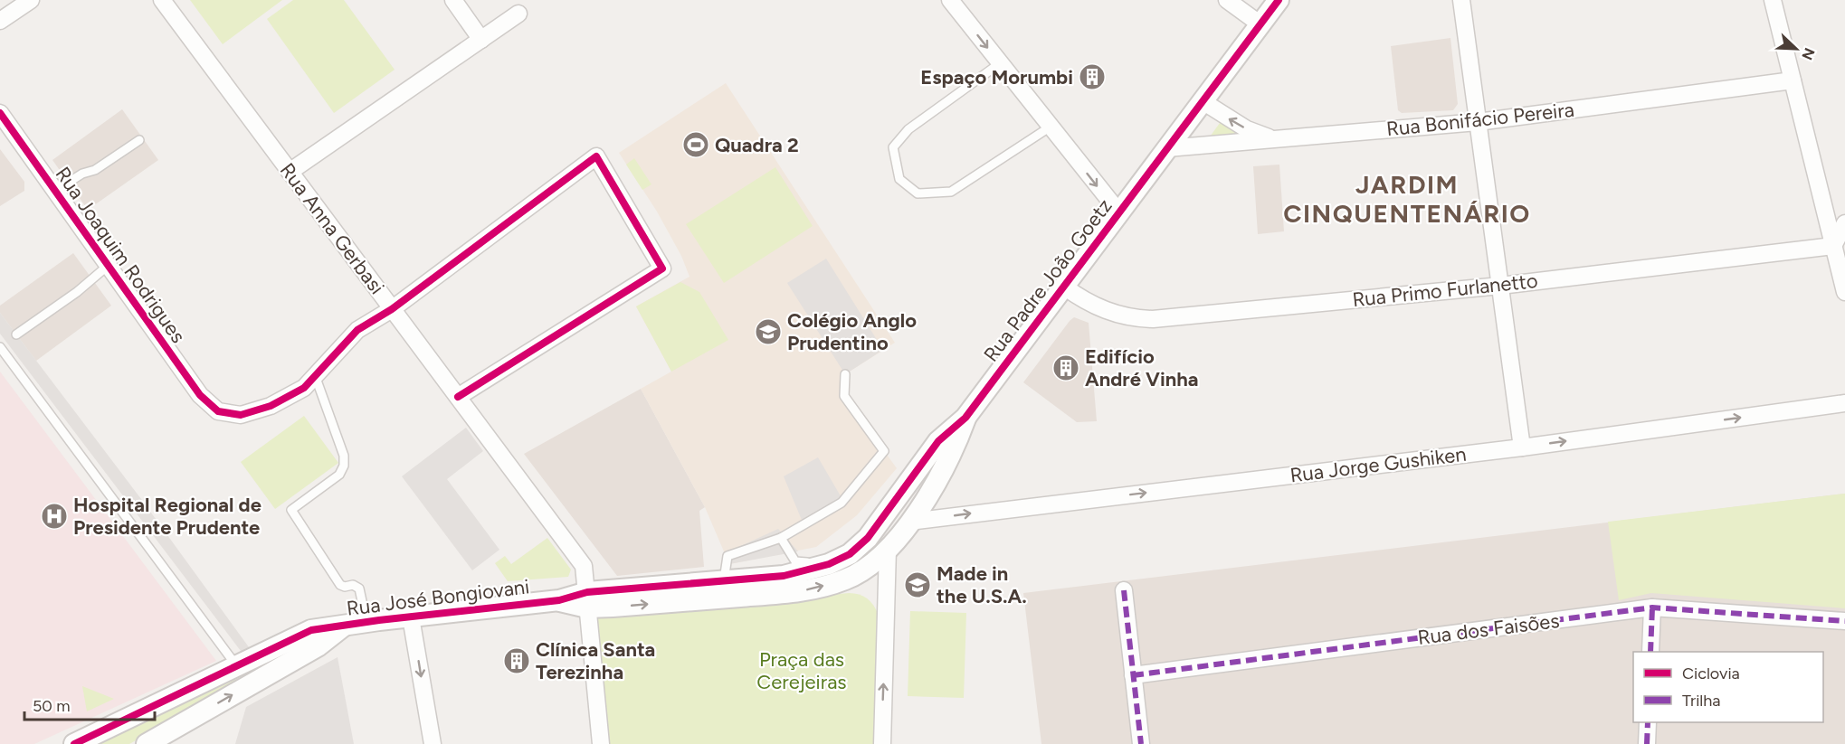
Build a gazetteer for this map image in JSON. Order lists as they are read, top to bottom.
{
  "streets": {
    "street": [
      "Rua Bonifácio Pereira",
      "Rua Anna Gerbasi",
      "Rua Joaquim Rodrigues",
      "Rua Padre João Goetz",
      "Rua Primo Furlanetto",
      "Rua Jorge Gushiken",
      "Rua José Bongiovani",
      "Rua dos Faisões"
    ]
  },
  "crossings": [
    ["Rua Bonifácio Pereira", "Rua Padre João Goetz"],
    ["Rua Anna Gerbasi", "Rua José Bongiovani"],
    ["Rua Padre João Goetz", "Rua Primo Furlanetto"],
    ["Rua Padre João Goetz", "Rua Jorge Gushiken"],
    ["Rua Padre João Goetz", "Rua José Bongiovani"]
  ],
  "one_way": ["Rua Jorge Gushiken"],
  "districts": ["JARDIM CINQUENTENÁRIO"],
  "parks": ["Praça das Cerejeiras"],
  "places": {
    "building": ["Espaço Morumbi", "Edifício André Vinha", "Clínica Santa Terezinha"],
    "sports": ["Quadra 2"],
    "school or university": ["Colégio Anglo Prudentino", "Made in the U.S.A."],
    "hospital": ["Hospital Regional de Presidente Prudente"]
  },
  "legend": ["Ciclovia", "Trilha"],
  "scale_bar": "50 m",
  "north": "bottom right"
}
